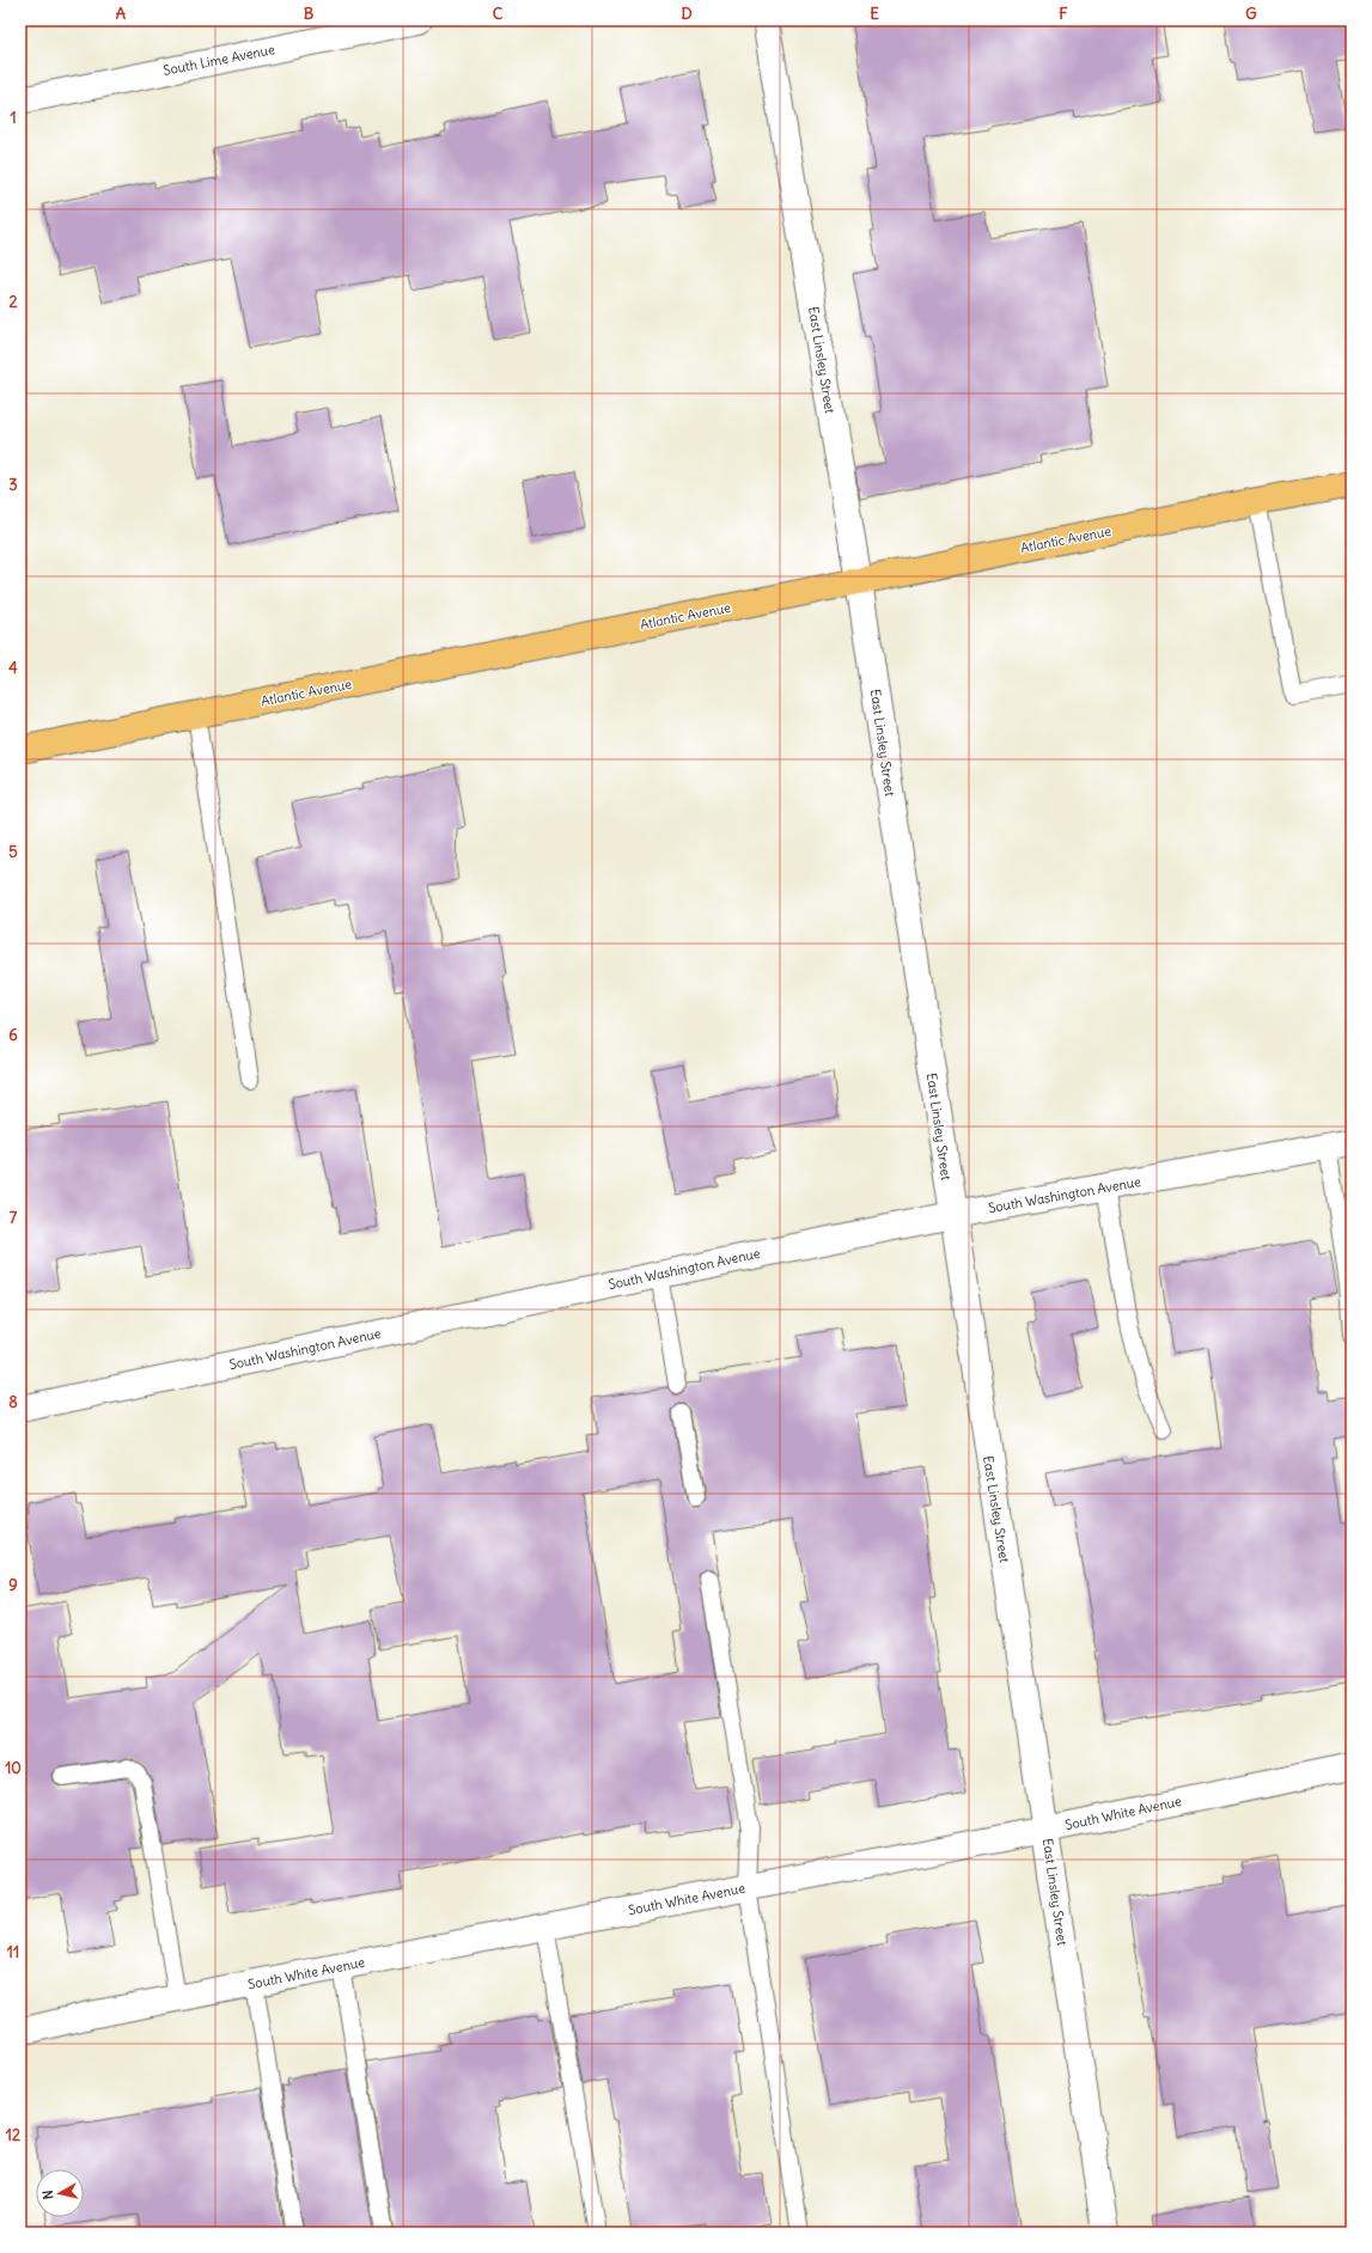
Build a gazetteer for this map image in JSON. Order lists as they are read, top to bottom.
{
  "streets": {
    "main road": ["Atlantic Avenue"],
    "street": [
      "South Lime Avenue",
      "East Linsley Street",
      "South Washington Avenue",
      "South White Avenue"
    ]
  },
  "crossings": [
    ["East Linsley Street", "Atlantic Avenue"],
    ["East Linsley Street", "South Washington Avenue"],
    ["East Linsley Street", "South White Avenue"]
  ],
  "north": "left",
  "grid": {
    "columns": [
      "A",
      "B",
      "C",
      "D",
      "E",
      "F",
      "G"
    ],
    "rows": [
      "1",
      "2",
      "3",
      "4",
      "5",
      "6",
      "7",
      "8",
      "9",
      "10",
      "11",
      "12"
    ]
  }
}
